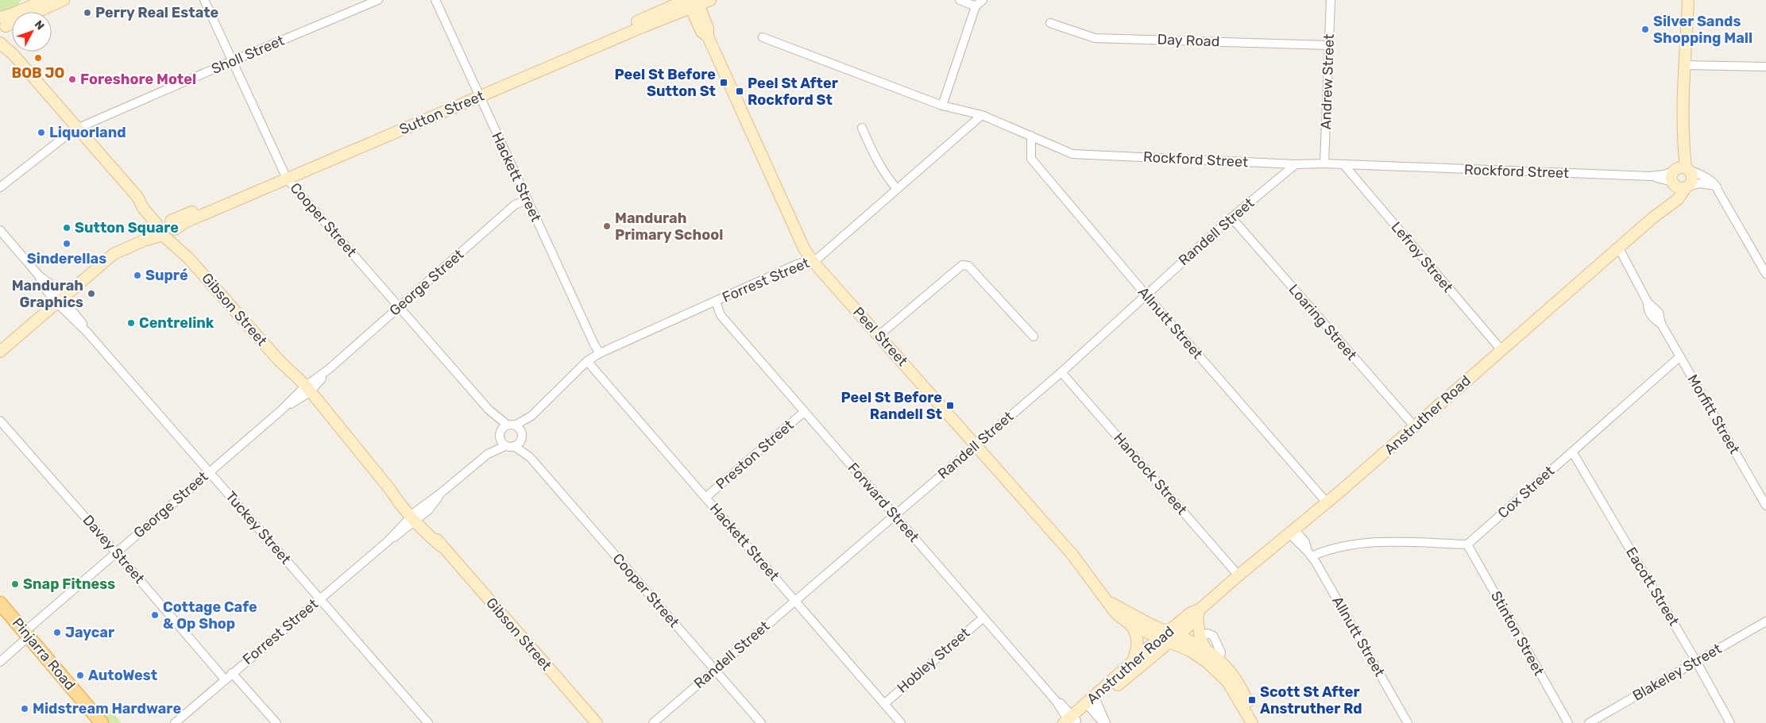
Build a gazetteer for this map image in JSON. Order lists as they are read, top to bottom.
{
  "streets": {
    "main road": [
      "Sutton Street",
      "Gibson Street",
      "Peel Street",
      "Anstruther Road",
      "Pinjarra Road"
    ],
    "street": [
      "Day Road",
      "Sholl Street",
      "Andrew Street",
      "Rockford Street",
      "Hackett Street",
      "Cooper Street",
      "Randell Street",
      "Lefroy Street",
      "Forrest Street",
      "George Street",
      "Loaring Street",
      "Allnutt Street",
      "Morfitt Street",
      "Preston Street",
      "Hancock Street",
      "Cox Street",
      "Forward Street",
      "Tuckey Street",
      "Davey Street",
      "Eacott Street",
      "Stinton Street",
      "Hobley Street",
      "Blakeley Street"
    ]
  },
  "crossings": [
    ["Day Road", "Andrew Street"],
    ["Sholl Street", "Cooper Street"],
    ["Sholl Street", "Gibson Street"],
    ["Andrew Street", "Rockford Street"],
    ["Sutton Street", "Hackett Street"],
    ["Sutton Street", "Cooper Street"],
    ["Sutton Street", "Gibson Street"],
    ["Sutton Street", "Peel Street"],
    ["Sutton Street", "Tuckey Street"],
    ["Rockford Street", "Randell Street"],
    ["Rockford Street", "Lefroy Street"],
    ["Rockford Street", "Forrest Street"],
    ["Rockford Street", "Allnutt Street"],
    ["Rockford Street", "Anstruther Road"],
    ["Hackett Street", "Randell Street"],
    ["Hackett Street", "Forrest Street"],
    ["Hackett Street", "George Street"],
    ["Hackett Street", "Preston Street"],
    ["Hackett Street", "Hobley Street"],
    ["Cooper Street", "Randell Street"],
    ["Cooper Street", "Forrest Street"],
    ["Cooper Street", "George Street"],
    ["Randell Street", "Loaring Street"],
    ["Randell Street", "Allnutt Street"],
    ["Randell Street", "Peel Street"],
    ["Randell Street", "Hancock Street"],
    ["Randell Street", "Forward Street"],
    ["Lefroy Street", "Anstruther Road"],
    ["Forrest Street", "Gibson Street"],
    ["Forrest Street", "Peel Street"],
    ["Forrest Street", "Forward Street"],
    ["Forrest Street", "Tuckey Street"],
    ["Forrest Street", "Davey Street"],
    ["George Street", "Gibson Street"],
    ["George Street", "Tuckey Street"],
    ["George Street", "Davey Street"],
    ["George Street", "Pinjarra Road"],
    ["Loaring Street", "Anstruther Road"],
    ["Allnutt Street", "Anstruther Road"],
    ["Peel Street", "Anstruther Road"],
    ["Morfitt Street", "Anstruther Road"],
    ["Morfitt Street", "Cox Street"],
    ["Anstruther Road", "Hancock Street"],
    ["Anstruther Road", "Forward Street"],
    ["Preston Street", "Forward Street"],
    ["Cox Street", "Eacott Street"],
    ["Cox Street", "Stinton Street"],
    ["Forward Street", "Hobley Street"],
    ["Eacott Street", "Blakeley Street"]
  ],
  "places": {
    "other": [
      "Perry Real Estate",
      "Silver Sands Shopping Mall",
      "BOB JO",
      "Foreshore Motel",
      "Liquorland",
      "Mandurah Primary School",
      "Sutton Square",
      "Sinderellas",
      "Supré",
      "Mandurah Graphics",
      "Centrelink",
      "Snap Fitness",
      "Cottage Cafe & Op Shop",
      "Jaycar",
      "AutoWest",
      "Midstream Hardware"
    ],
    "transit": [
      "Peel St Before Sutton St",
      "Peel St After Rockford St",
      "Peel St Before Randell St",
      "Scott St After Anstruther Rd"
    ]
  },
  "north": "top right"
}
